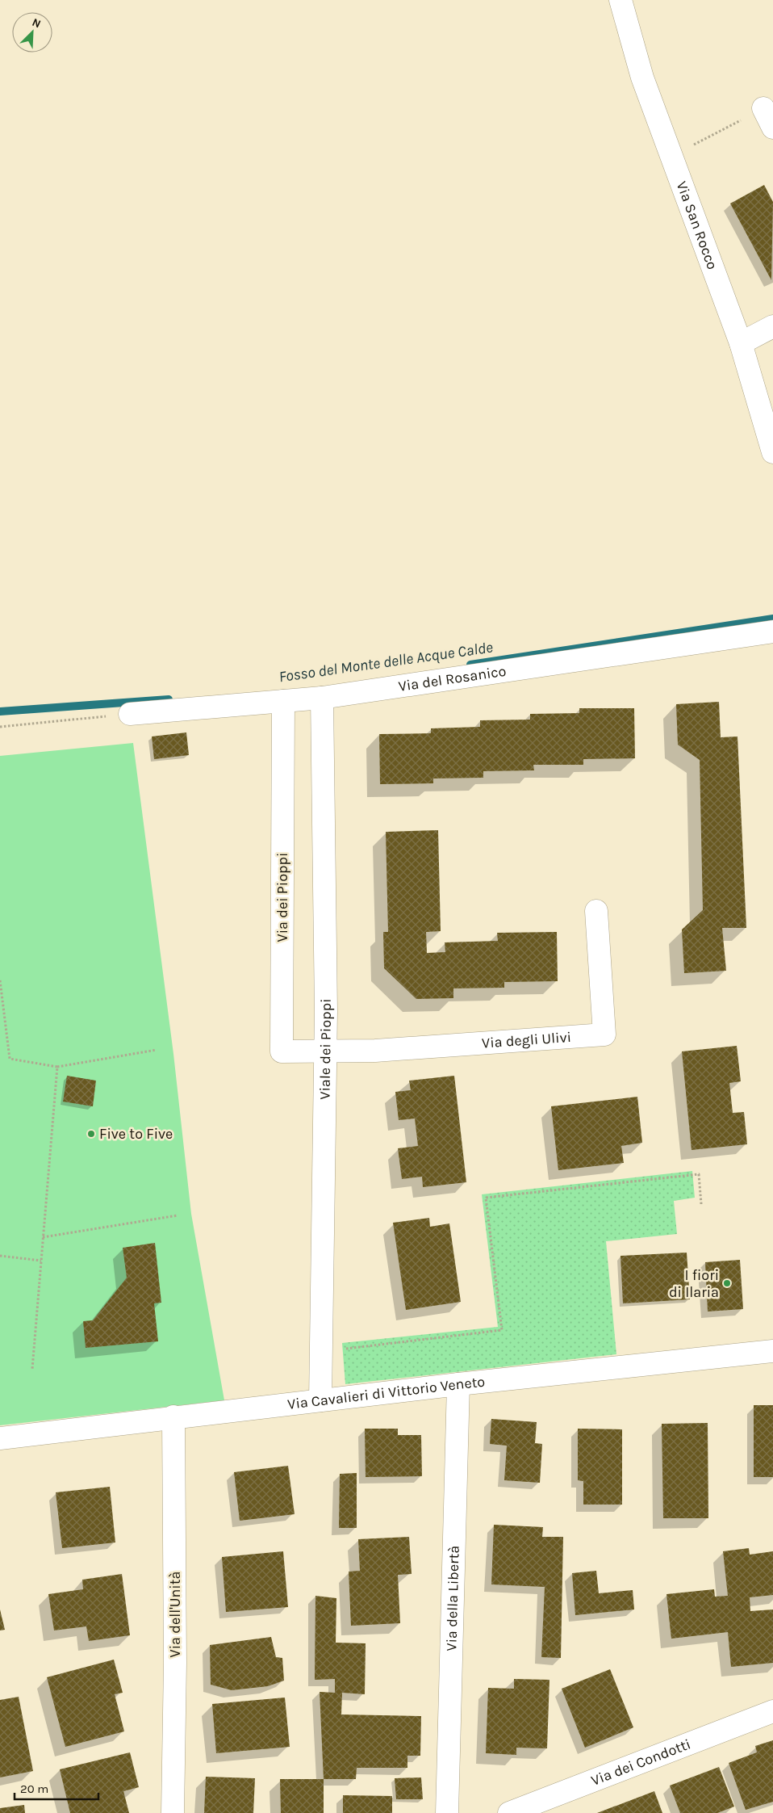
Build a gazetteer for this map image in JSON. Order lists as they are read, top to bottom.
{
  "streets": {
    "street": [
      "Via San Rocco",
      "Via del Rosanico",
      "Via dei Pioppi",
      "Via degli Ulivi",
      "Viale dei Pioppi",
      "Via Cavalieri di Vittorio Veneto",
      "Via della Libertà",
      "Via dell'Unità",
      "Via dei Condotti"
    ]
  },
  "crossings": [
    ["Via del Rosanico", "Via dei Pioppi"],
    ["Via del Rosanico", "Viale dei Pioppi"],
    ["Via dei Pioppi", "Via degli Ulivi"],
    ["Via dei Pioppi", "Viale dei Pioppi"],
    ["Via degli Ulivi", "Viale dei Pioppi"],
    ["Viale dei Pioppi", "Via Cavalieri di Vittorio Veneto"],
    ["Via Cavalieri di Vittorio Veneto", "Via della Libertà"],
    ["Via Cavalieri di Vittorio Veneto", "Via dell'Unità"]
  ],
  "water": ["Fosso del Monte delle Acque Calde"],
  "places": ["Five to Five", "I fiori di Ilaria"],
  "scale_bar": "20 m",
  "north": "top right"
}
